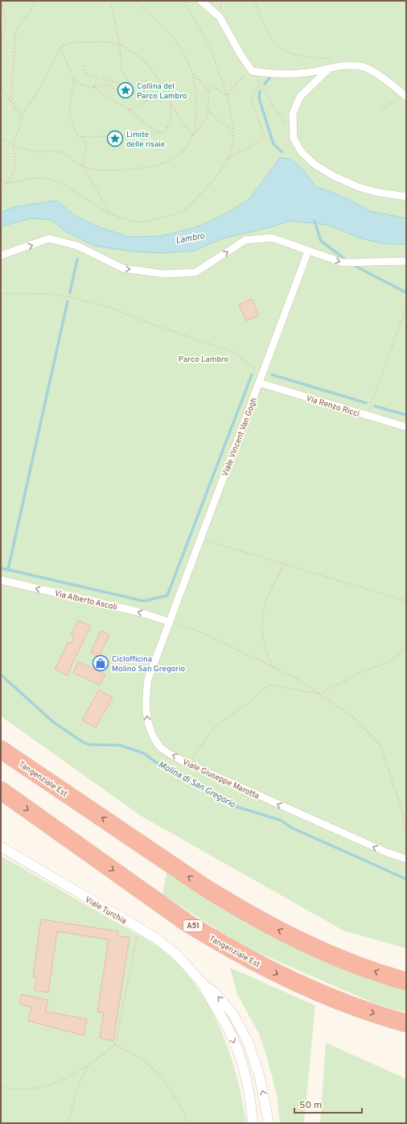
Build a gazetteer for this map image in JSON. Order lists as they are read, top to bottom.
{
  "streets": {
    "highway": ["Tangenziale Est", "A51"],
    "street": [
      "Via Renzo Ricci",
      "Viale Vincent Van Gogh",
      "Via Alberto Ascoli",
      "Viale Giuseppe Marotta",
      "Viale Turchia"
    ]
  },
  "crossings": [
    ["Via Renzo Ricci", "Viale Vincent Van Gogh"],
    ["Viale Vincent Van Gogh", "Via Alberto Ascoli"],
    ["Viale Vincent Van Gogh", "Viale Giuseppe Marotta"],
    ["Via Alberto Ascoli", "Viale Giuseppe Marotta"]
  ],
  "one_way": ["Via Alberto Ascoli", "Viale Giuseppe Marotta"],
  "water": ["Lambro", "Molina di San Gregorio"],
  "parks": ["Parco Lambro"],
  "places": {
    "place": ["Collina del Parco Lambro", "Limite delle risaie"],
    "shop": ["Ciclofficina Molino San Gregorio"]
  },
  "scale_bar": "50 m"
}
